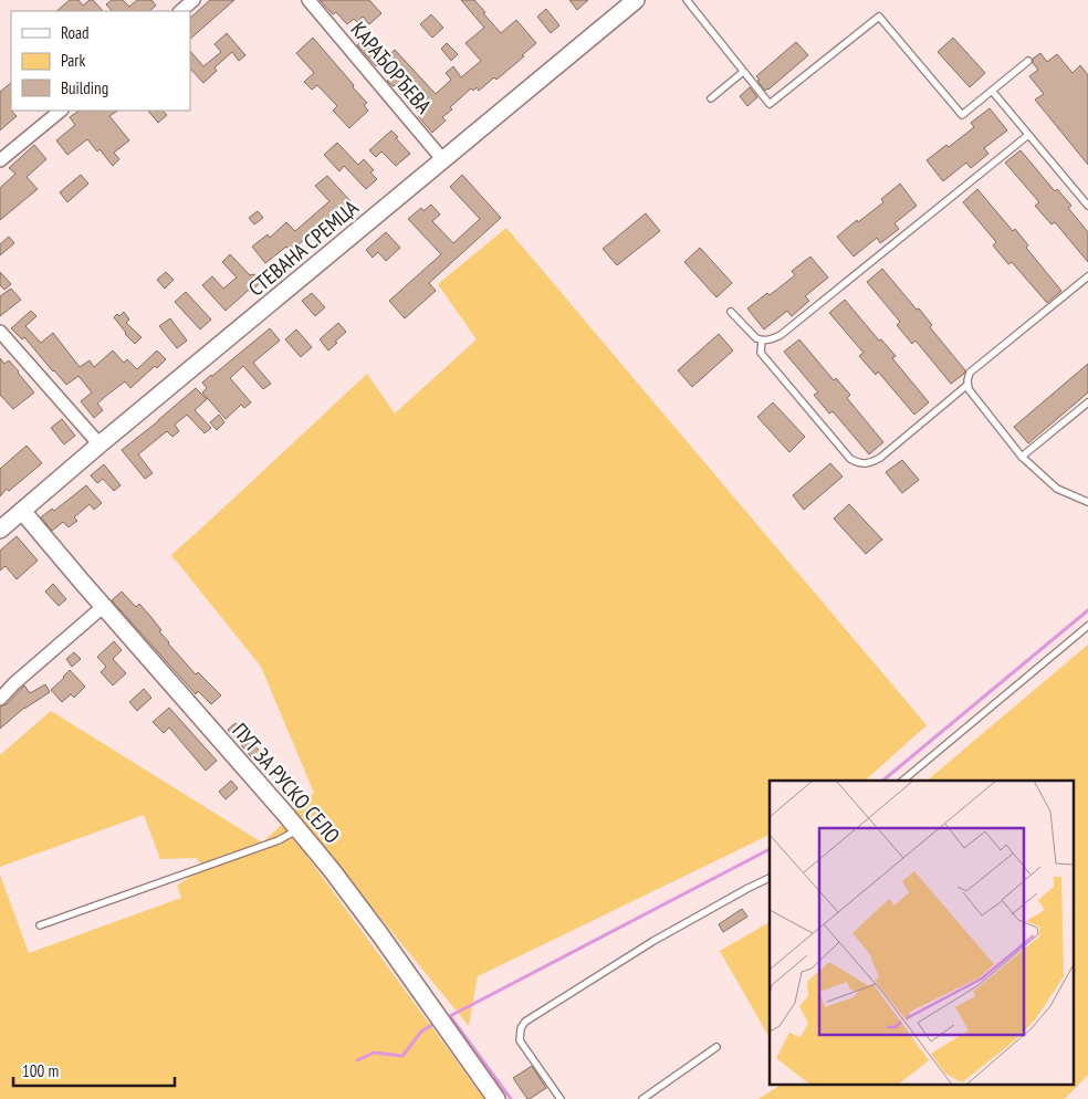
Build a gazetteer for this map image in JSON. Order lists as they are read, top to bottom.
{
  "streets": {
    "main road": ["СТЕВАНА СРЕМЦА", "ПУТ ЗА РУСКО СЕЛО"],
    "street": ["КАРАЂОРЂЕВА"]
  },
  "crossings": [
    ["КАРАЂОРЂЕВА", "СТЕВАНА СРЕМЦА"],
    ["СТЕВАНА СРЕМЦА", "ПУТ ЗА РУСКО СЕЛО"]
  ],
  "legend": ["Road", "Park", "Building"],
  "scale_bar": "100 m"
}
